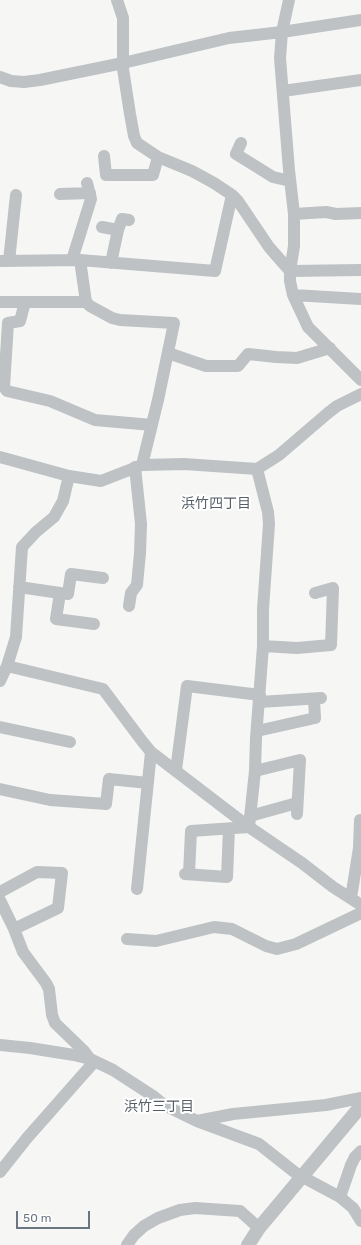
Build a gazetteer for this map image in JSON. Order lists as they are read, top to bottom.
{
  "districts": ["浜竹四丁目", "浜竹三丁目"],
  "scale_bar": "50 m"
}
